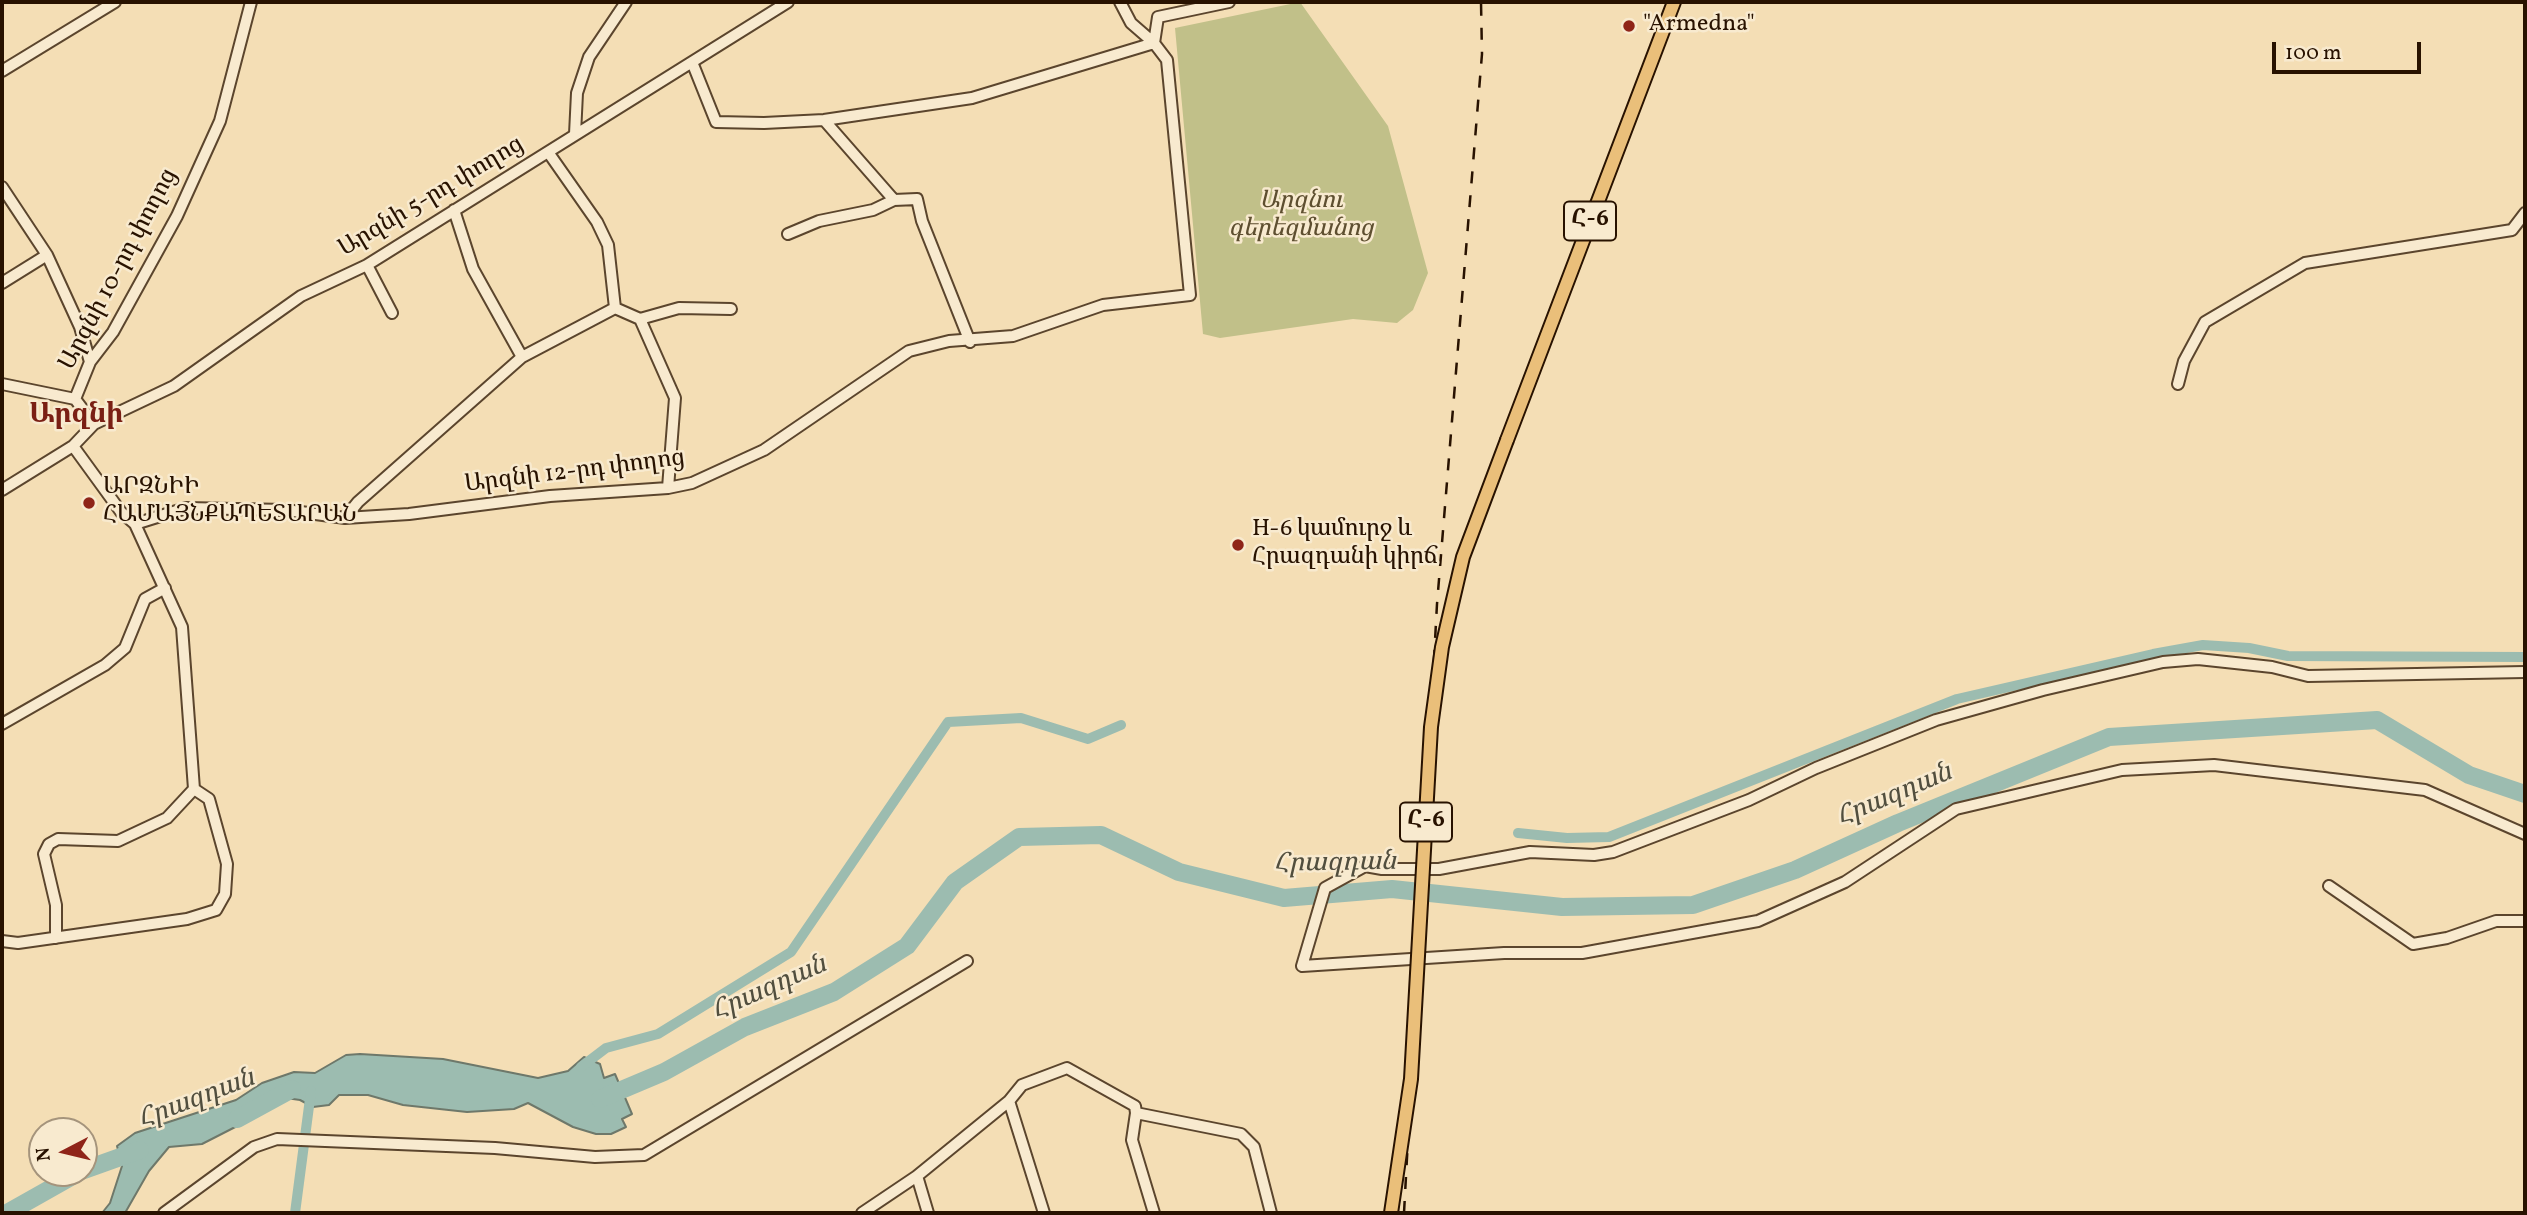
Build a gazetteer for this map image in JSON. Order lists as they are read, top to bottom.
{
  "streets": {
    "main road": ["Հ-6"],
    "street": ["Արզնի 5-րդ փողոց", "Արզնի 10-րդ փողոց", "Արզնի 12-րդ փողոց"]
  },
  "districts": ["Արզնի"],
  "water": ["Հրազդան"],
  "parks": ["Արզնու գերեզմանոց"],
  "places": ["\"Armedna\"", "ԱՐԶՆԻԻ ՀԱՄԱՅՆՔԱՊԵՏԱՐԱՆ", "H-6 կամուրջ և Հրազդանի կիրճ"],
  "scale_bar": "100 m",
  "north": "left"
}
